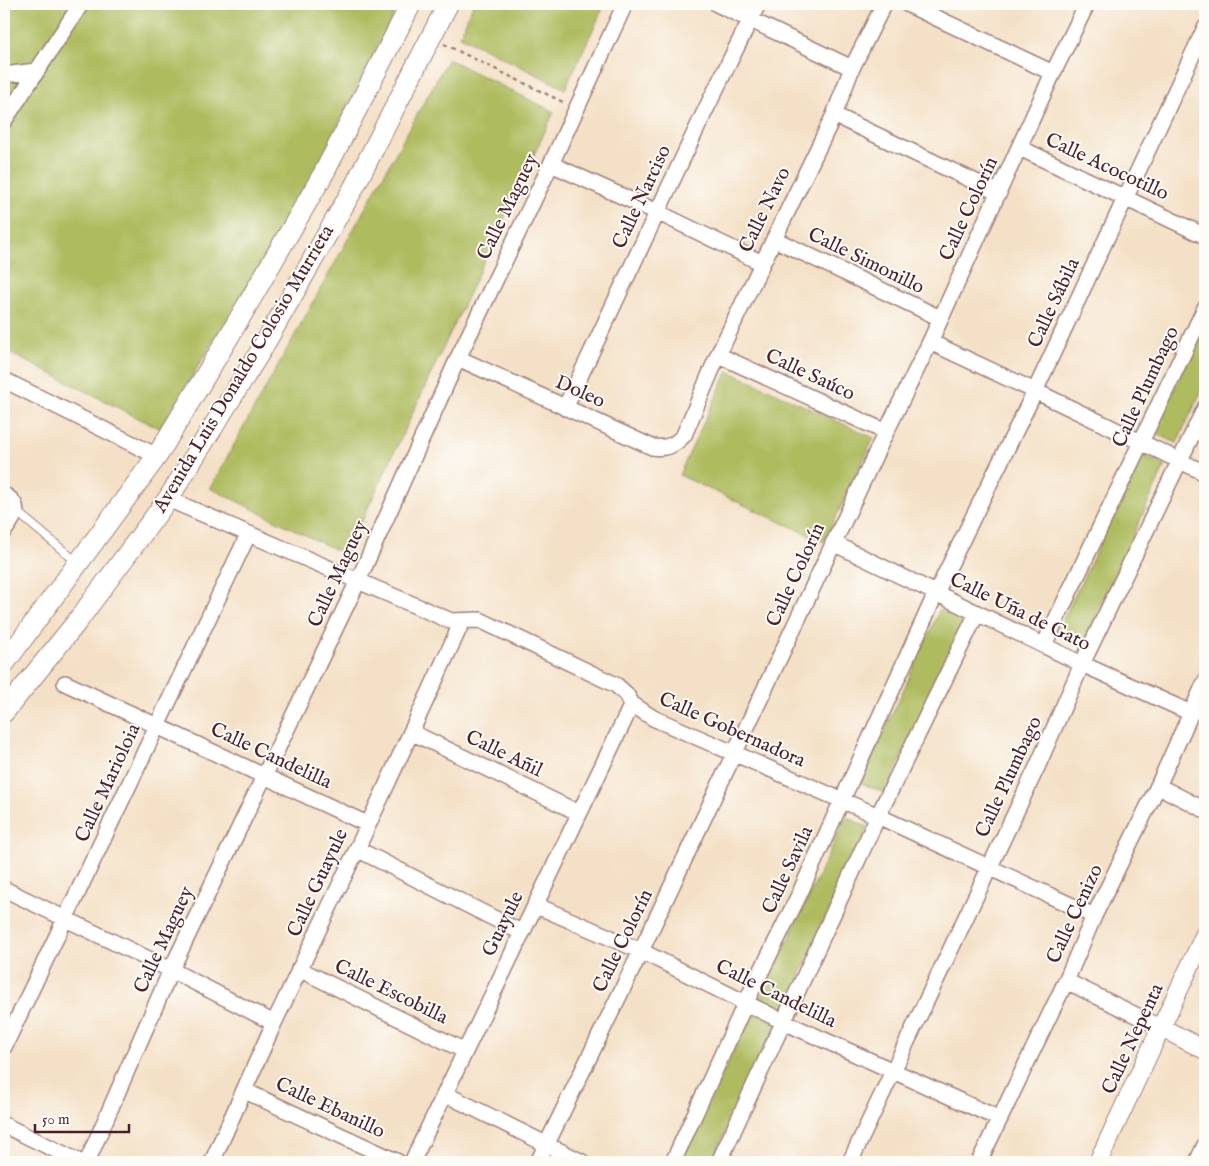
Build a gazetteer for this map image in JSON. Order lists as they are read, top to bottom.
{
  "streets": {
    "main road": ["Avenida Luis Donaldo Colosio Murrieta"],
    "street": [
      "Calle Acocotillo",
      "Calle Narciso",
      "Calle Maguey",
      "Calle Colorín",
      "Calle Navo",
      "Calle Simonillo",
      "Calle Sábila",
      "Calle Saúco",
      "Calle Plumbago",
      "Doleo",
      "Calle Uña de Gato",
      "Calle Gobernadora",
      "Calle Añil",
      "Calle Candelilla",
      "Calle Marioloia",
      "Calle Savila",
      "Calle Guayule",
      "Calle Cenizo",
      "Guayule",
      "Calle Escobilla",
      "Calle Nepenta",
      "Calle Ebanillo"
    ]
  },
  "crossings": [
    ["Calle Acocotillo", "Calle Colorín"],
    ["Calle Acocotillo", "Calle Sábila"],
    ["Calle Narciso", "Doleo"],
    ["Calle Maguey", "Doleo"],
    ["Calle Maguey", "Calle Gobernadora"],
    ["Calle Maguey", "Calle Candelilla"],
    ["Calle Colorín", "Calle Simonillo"],
    ["Calle Colorín", "Calle Saúco"],
    ["Calle Colorín", "Calle Uña de Gato"],
    ["Calle Colorín", "Calle Gobernadora"],
    ["Calle Colorín", "Calle Candelilla"],
    ["Calle Navo", "Calle Simonillo"],
    ["Calle Navo", "Calle Saúco"],
    ["Calle Navo", "Doleo"],
    ["Calle Sábila", "Calle Uña de Gato"],
    ["Calle Sábila", "Calle Savila"],
    ["Avenida Luis Donaldo Colosio Murrieta", "Calle Gobernadora"],
    ["Calle Plumbago", "Calle Uña de Gato"],
    ["Calle Plumbago", "Calle Gobernadora"],
    ["Calle Plumbago", "Calle Candelilla"],
    ["Calle Uña de Gato", "Calle Savila"],
    ["Calle Uña de Gato", "Calle Cenizo"],
    ["Calle Gobernadora", "Calle Marioloia"],
    ["Calle Gobernadora", "Calle Savila"],
    ["Calle Gobernadora", "Calle Guayule"],
    ["Calle Gobernadora", "Calle Cenizo"],
    ["Calle Gobernadora", "Guayule"],
    ["Calle Añil", "Calle Guayule"],
    ["Calle Añil", "Guayule"],
    ["Calle Candelilla", "Calle Marioloia"],
    ["Calle Candelilla", "Calle Savila"],
    ["Calle Candelilla", "Calle Guayule"],
    ["Calle Candelilla", "Calle Cenizo"],
    ["Calle Candelilla", "Guayule"],
    ["Calle Guayule", "Calle Escobilla"],
    ["Calle Guayule", "Calle Ebanillo"],
    ["Guayule", "Calle Escobilla"]
  ],
  "scale_bar": "50 m"
}
